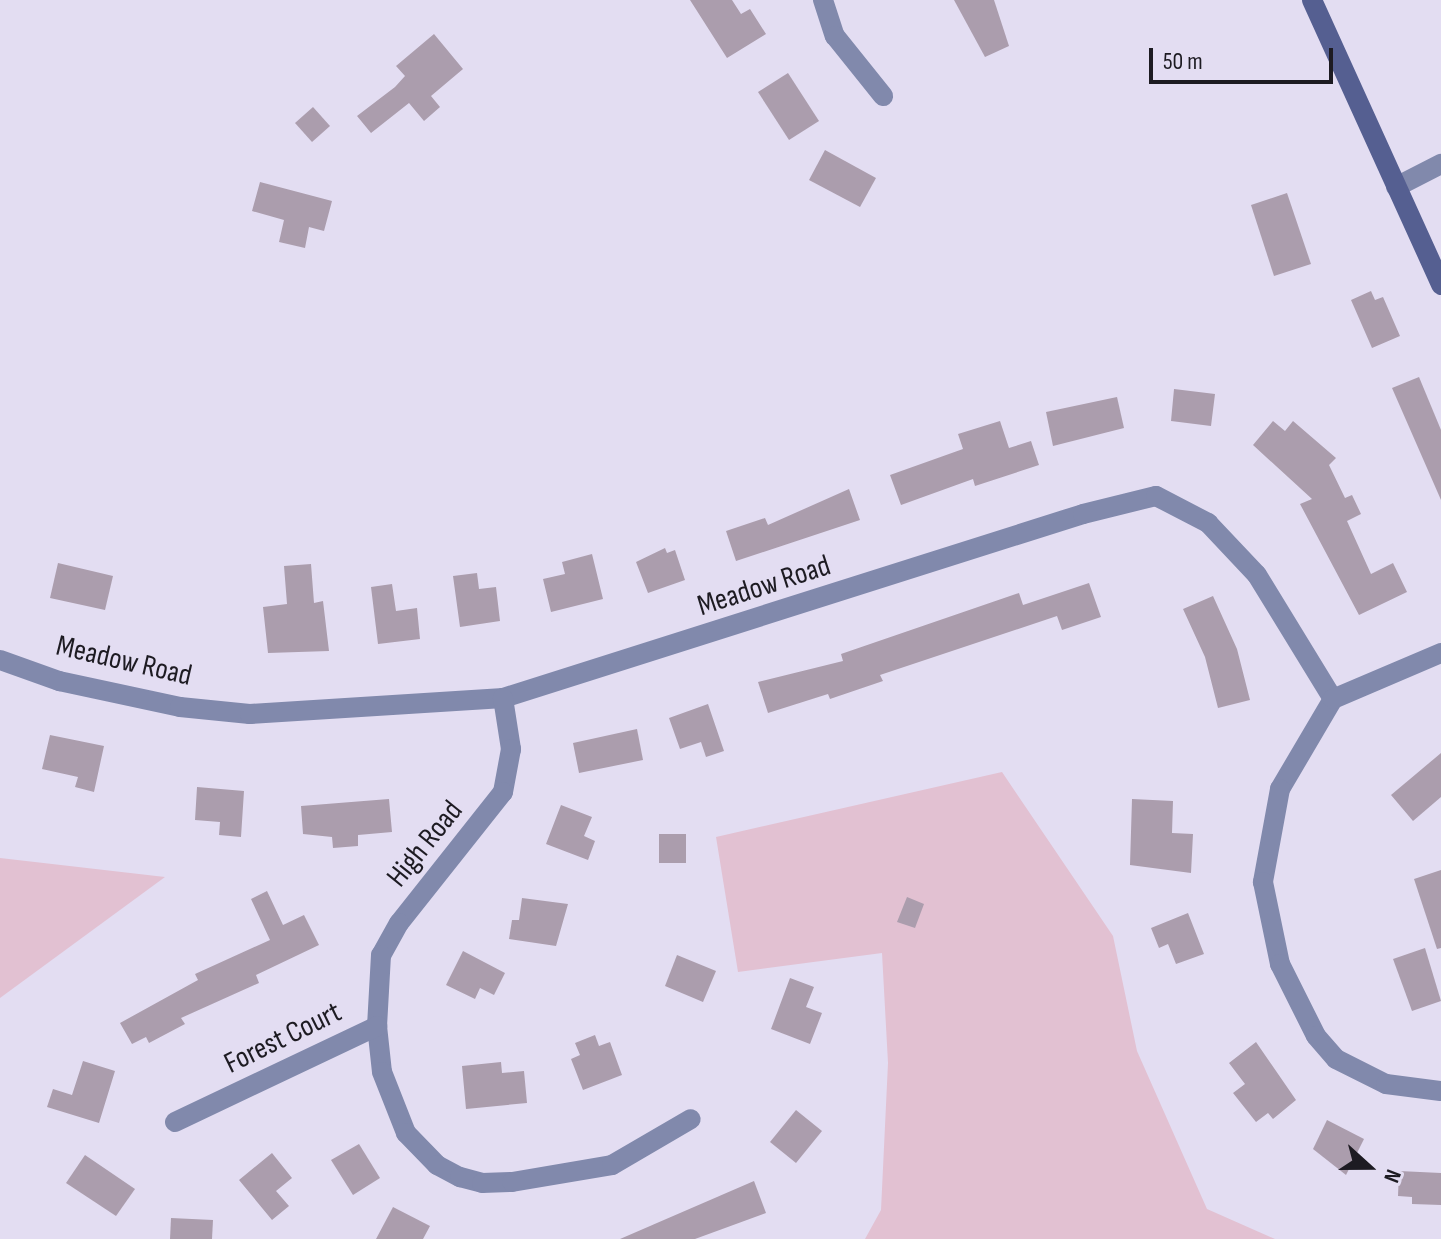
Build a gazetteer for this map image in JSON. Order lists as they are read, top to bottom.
{
  "streets": {
    "street": ["Meadow Road", "High Road", "Forest Court"]
  },
  "crossings": [
    ["Meadow Road", "High Road"],
    ["High Road", "Forest Court"]
  ],
  "scale_bar": "50 m",
  "north": "right"
}
